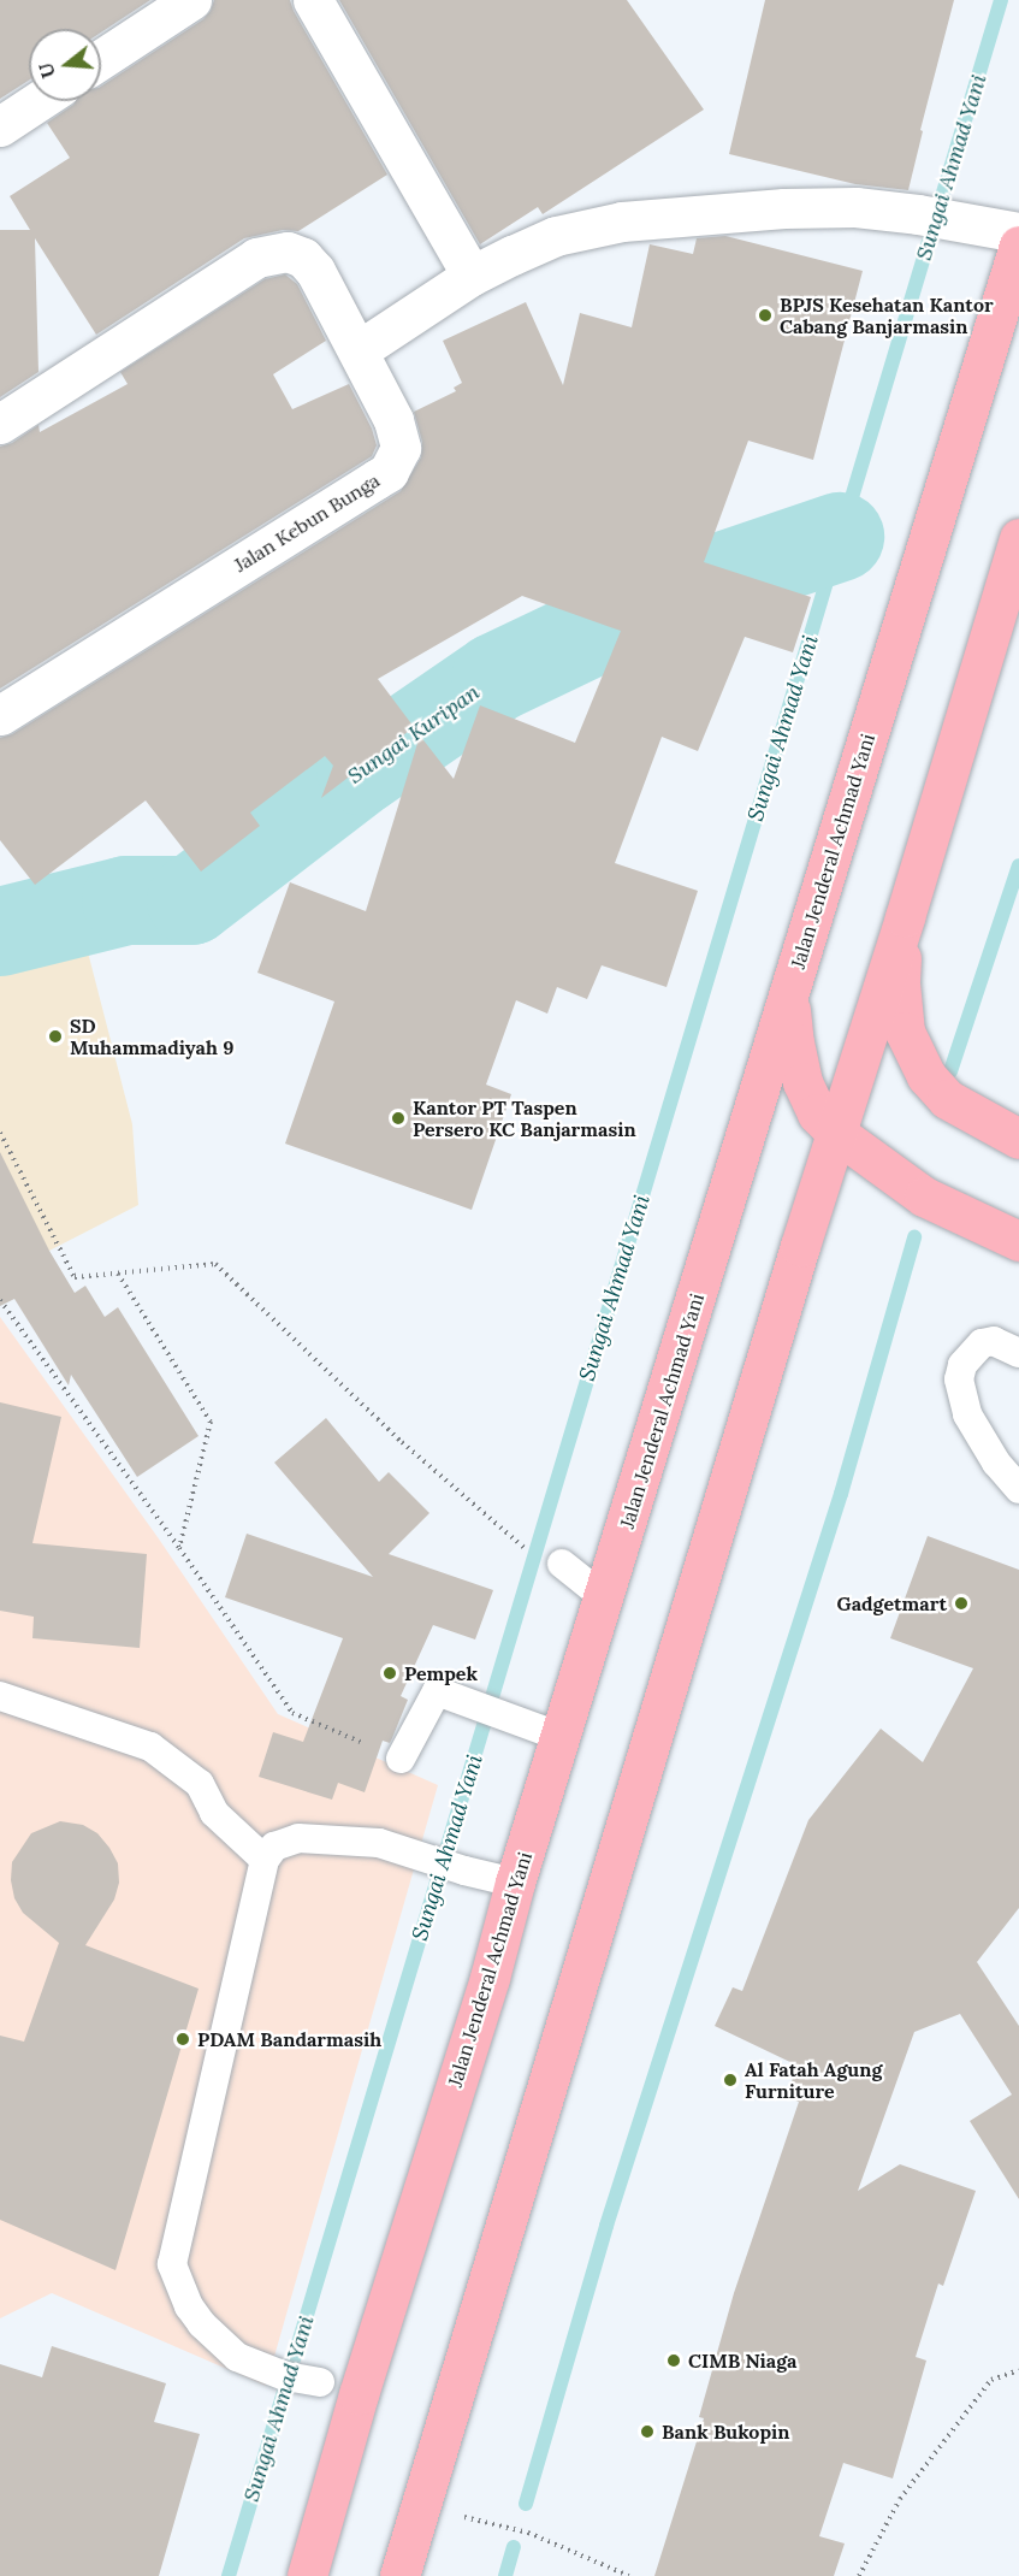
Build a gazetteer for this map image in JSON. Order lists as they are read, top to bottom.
{
  "streets": {
    "highway": ["Jalan Jenderal Achmad Yani"],
    "street": ["Jalan Kebun Bunga"]
  },
  "water": ["Sungai Ahmad Yani", "Sungai Kuripan"],
  "places": [
    "BPJS Kesehatan Kantor Cabang Banjarmasin",
    "SD Muhammadiyah 9",
    "Kantor PT Taspen Persero KC Banjarmasin",
    "Gadgetmart",
    "Pempek",
    "PDAM Bandarmasih",
    "Al Fatah Agung Furniture",
    "CIMB Niaga",
    "Bank Bukopin"
  ],
  "north": "left"
}
